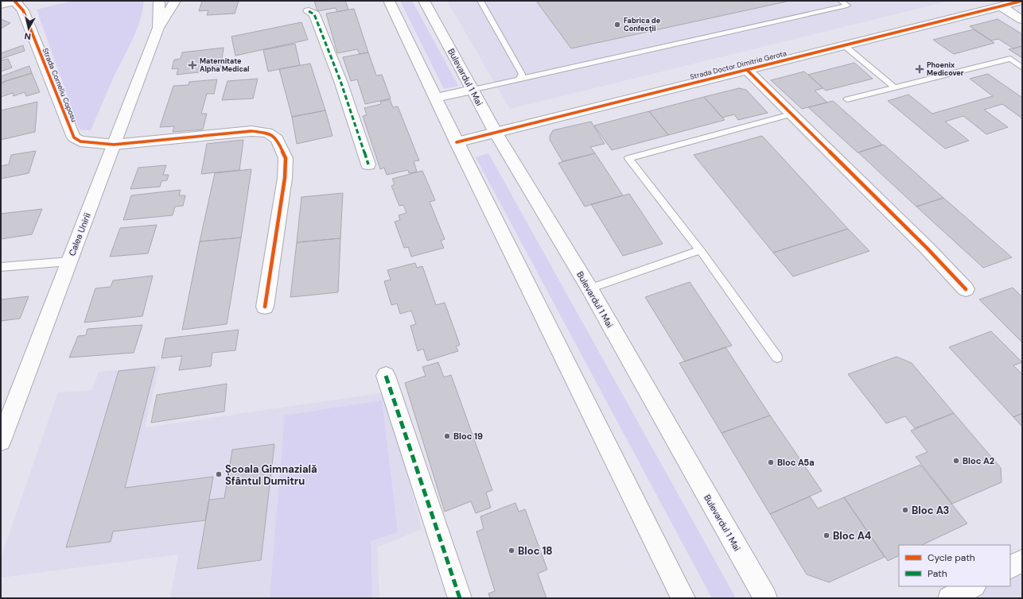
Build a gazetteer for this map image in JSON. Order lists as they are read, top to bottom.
{
  "streets": {
    "street": [
      "Strada Doctor Dimitrie Gerota",
      "Bulevardul 1 Mai",
      "Strada Corneliu Coposu",
      "Calea Unirii"
    ]
  },
  "crossings": [
    ["Strada Doctor Dimitrie Gerota", "Bulevardul 1 Mai"],
    ["Strada Corneliu Coposu", "Calea Unirii"]
  ],
  "places": {
    "other": [
      "Fabrica de Confecții",
      "Bloc 19",
      "Bloc A2",
      "Bloc A5a",
      "Școala Gimnazială Sfântul Dumitru",
      "Bloc A3",
      "Bloc A4",
      "Bloc 18"
    ],
    "health": ["Maternitate Alpha Medical", "Phoenix Medicover"]
  },
  "legend": ["Cycle path", "Path"],
  "north": "bottom"
}
